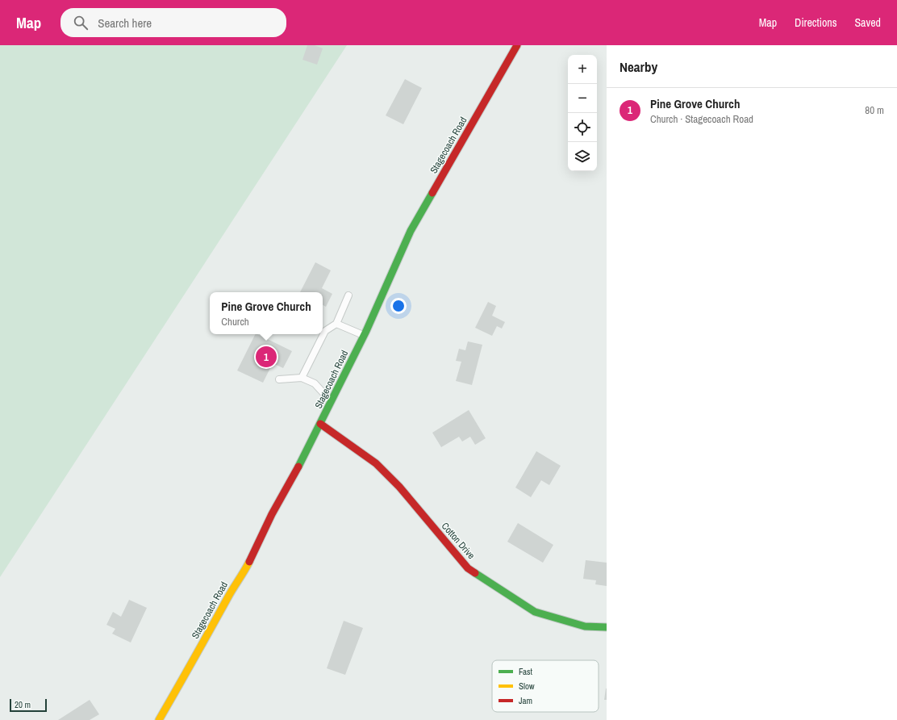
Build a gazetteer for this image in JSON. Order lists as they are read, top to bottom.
{
  "streets": {
    "street": ["Stagecoach Road", "Cotton Drive"]
  },
  "crossings": [
    ["Stagecoach Road", "Cotton Drive"]
  ],
  "legend": ["Fast", "Slow", "Jam"],
  "scale_bar": "20 m",
  "page": {
    "header": "Map",
    "search": "Search here",
    "nav": ["Map", "Directions", "Saved"],
    "heading": "Nearby",
    "map_buttons": ["+", "−"],
    "list": [
      {
        "mark": "1",
        "name": "Pine Grove Church",
        "note": "Church · Stagecoach Road",
        "value": "80 m"
      }
    ],
    "popup": ["Pine Grove Church", "Church"],
    "pins": "1",
    "scale": "20 m"
  }
}
